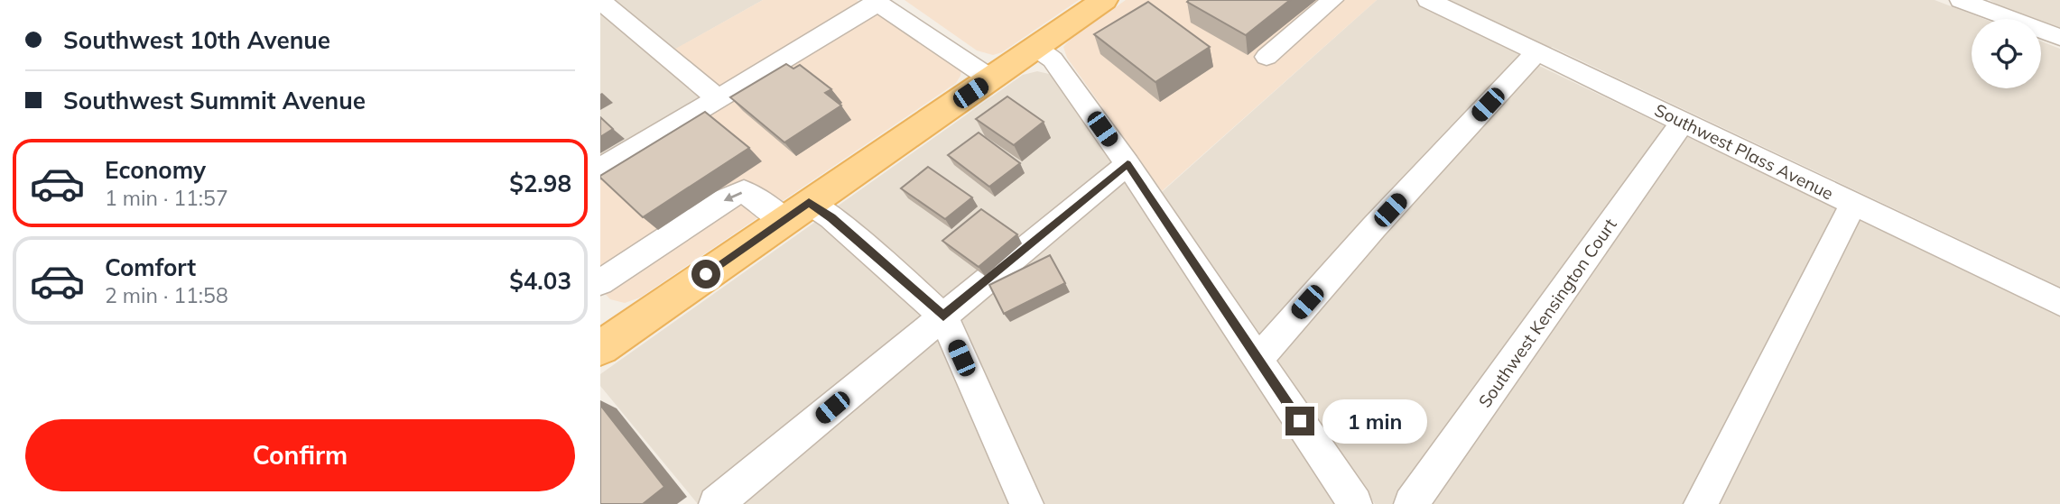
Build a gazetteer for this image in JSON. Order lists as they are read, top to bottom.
{
  "streets": {
    "street": ["Southwest Plass Avenue", "Southwest Kensington Court"]
  },
  "crossings": [
    ["Southwest Plass Avenue", "Southwest Kensington Court"]
  ],
  "page": {
    "banner": ["Southwest 10th Avenue", "Southwest Summit Avenue"],
    "list": [
      {
        "name": "Economy",
        "note": "1 min · 11:57",
        "value": "$2.98"
      },
      {
        "name": "Comfort",
        "note": "2 min · 11:58",
        "value": "$4.03"
      }
    ],
    "bubble": "1 min",
    "buttons": "Confirm"
  }
}
